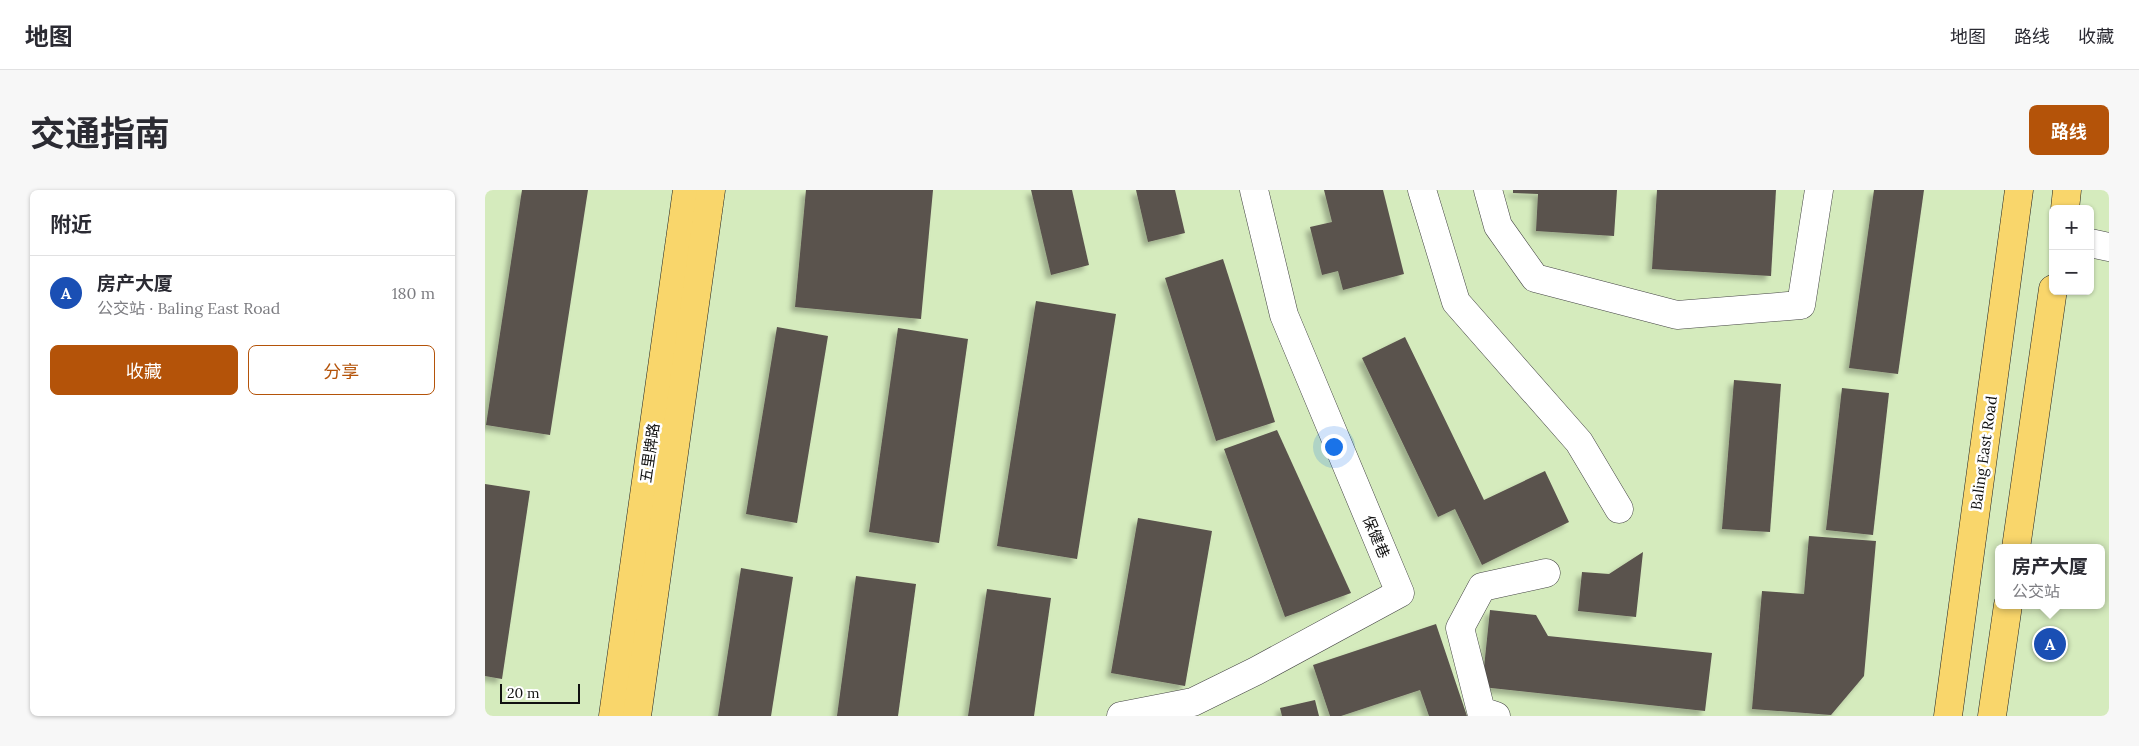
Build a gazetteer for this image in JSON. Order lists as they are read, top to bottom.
{
  "streets": {
    "main road": ["五里牌路", "Baling East Road"],
    "street": ["保健巷"]
  },
  "scale_bar": "20 m",
  "page": {
    "header": "地图",
    "nav": ["地图", "路线", "收藏"],
    "title": "交通指南",
    "buttons": [
      "路线",
      ["收藏", "分享"]
    ],
    "heading": "附近",
    "map_buttons": ["+", "−"],
    "list": [
      {
        "mark": "A",
        "name": "房产大厦",
        "note": "公交站 · Baling East Road",
        "value": "180 m"
      }
    ],
    "popup": ["房产大厦", "公交站"],
    "pins": "A",
    "scale": "20 m"
  }
}
